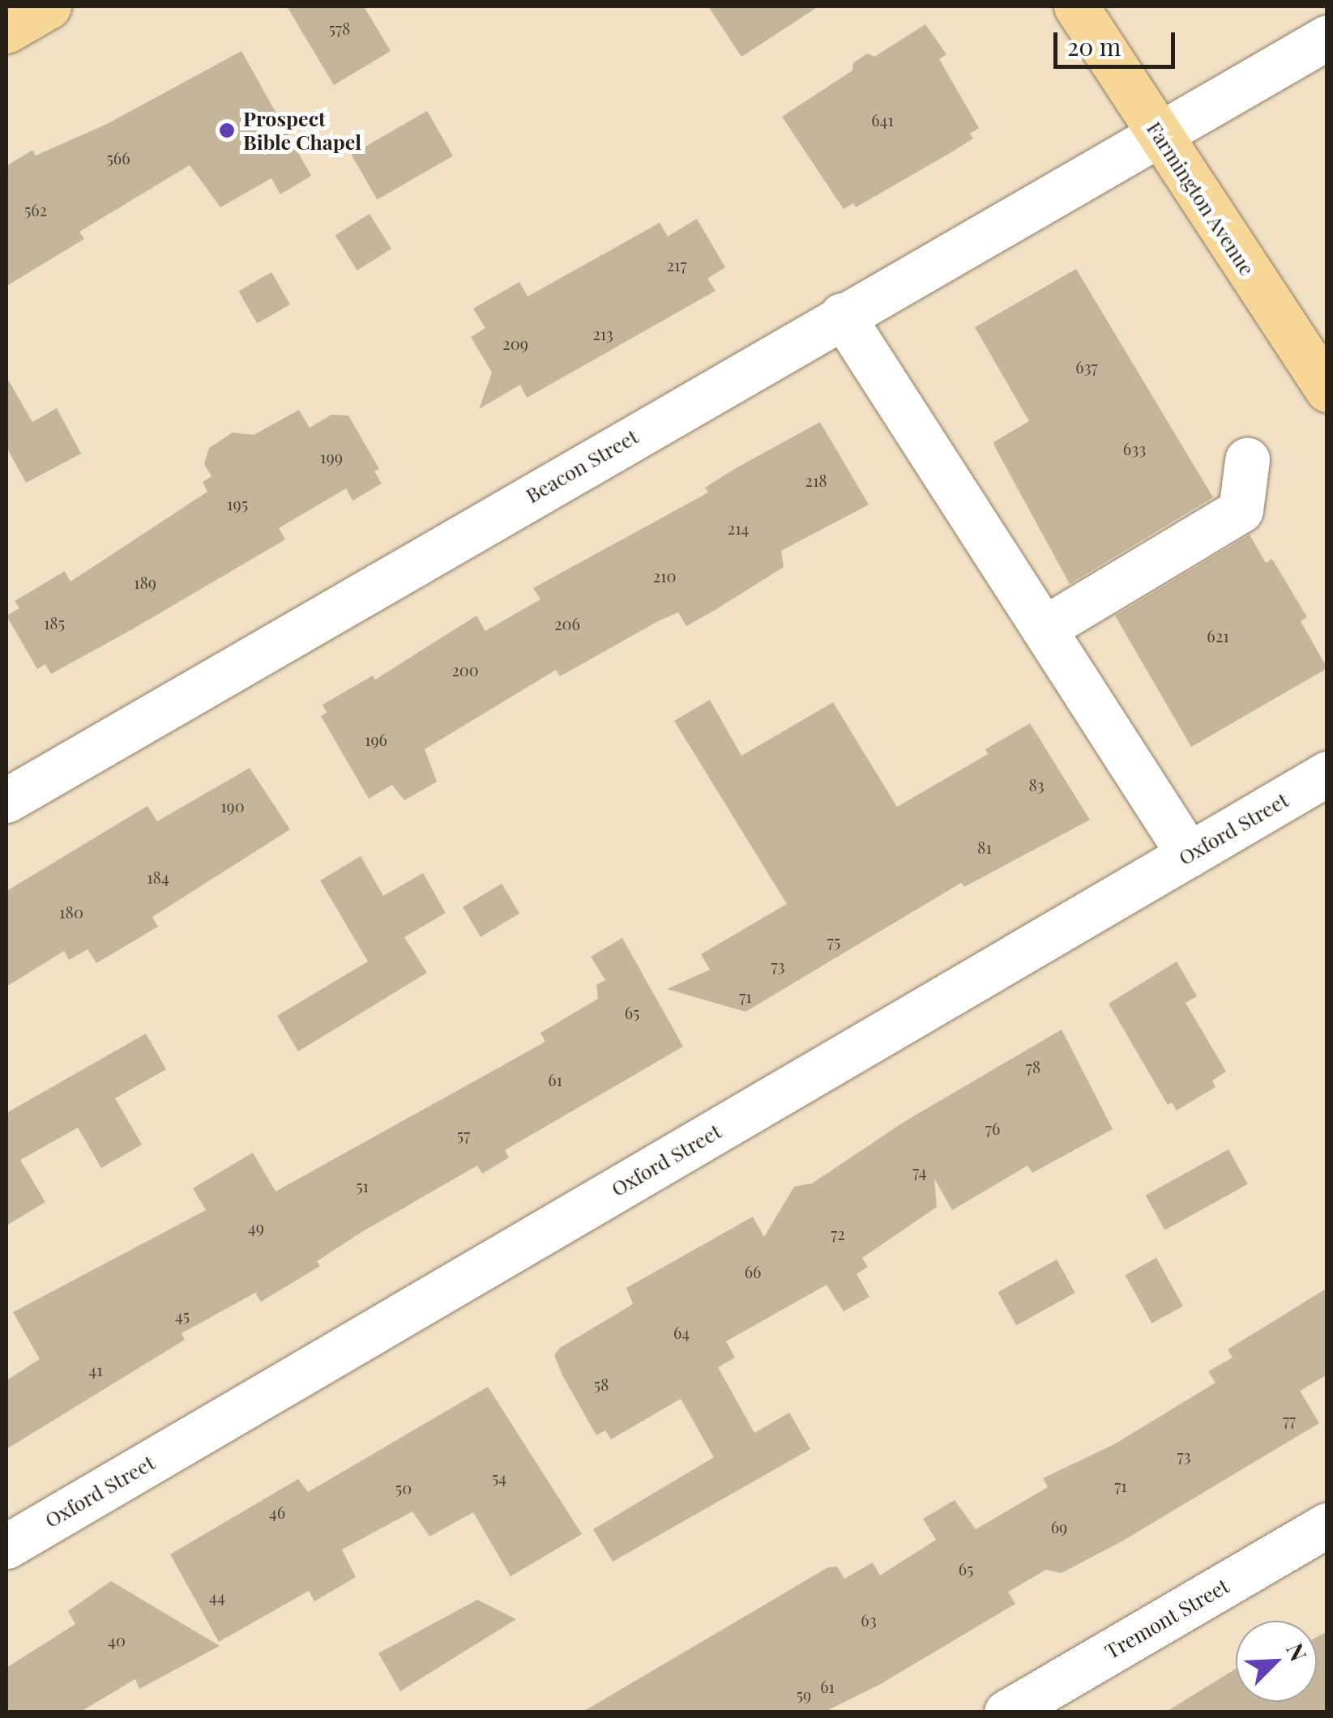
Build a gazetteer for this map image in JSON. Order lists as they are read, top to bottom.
{
  "streets": {
    "main road": ["Farmington Avenue"],
    "street": ["Beacon Street", "Oxford Street", "Tremont Street"]
  },
  "crossings": [
    ["Farmington Avenue", "Beacon Street"]
  ],
  "places": ["Prospect Bible Chapel"],
  "house_numbers": [
    "578",
    "641",
    "566",
    "562",
    "217",
    "213",
    "209",
    "637",
    "633",
    "199",
    "218",
    "195",
    "214",
    "210",
    "189",
    "185",
    "206",
    "621",
    "200",
    "196",
    "83",
    "190",
    "81",
    "184",
    "180",
    "75",
    "73",
    "71",
    "65",
    "78",
    "61",
    "76",
    "57",
    "74",
    "51",
    "49",
    "72",
    "66",
    "45",
    "64",
    "41",
    "58",
    "77",
    "73",
    "54",
    "71",
    "50",
    "46",
    "69",
    "65",
    "44",
    "63",
    "40",
    "61",
    "59"
  ],
  "scale_bar": "20 m",
  "north": "top right"
}
